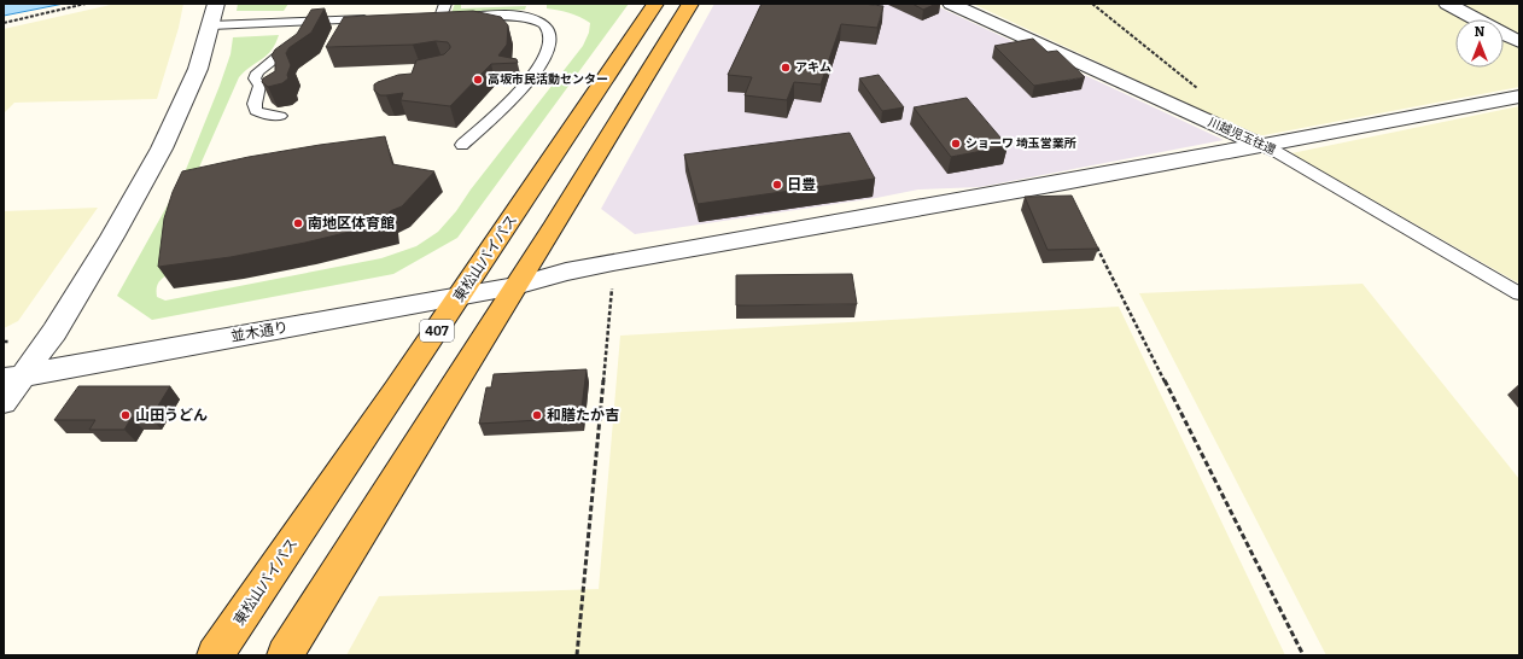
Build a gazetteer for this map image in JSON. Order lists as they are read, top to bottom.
{
  "streets": {
    "highway": ["東松山バイパス", "407"],
    "street": ["川越児玉往還", "並木通り"]
  },
  "crossings": [
    ["川越児玉往還", "並木通り"],
    ["東松山バイパス", "並木通り"]
  ],
  "places": [
    "アキム",
    "高坂市民活動センター",
    "ショーワ 埼玉営業所",
    "日豊",
    "南地区体育館",
    "山田うどん",
    "和膳たか吉"
  ],
  "north": "top"
}
